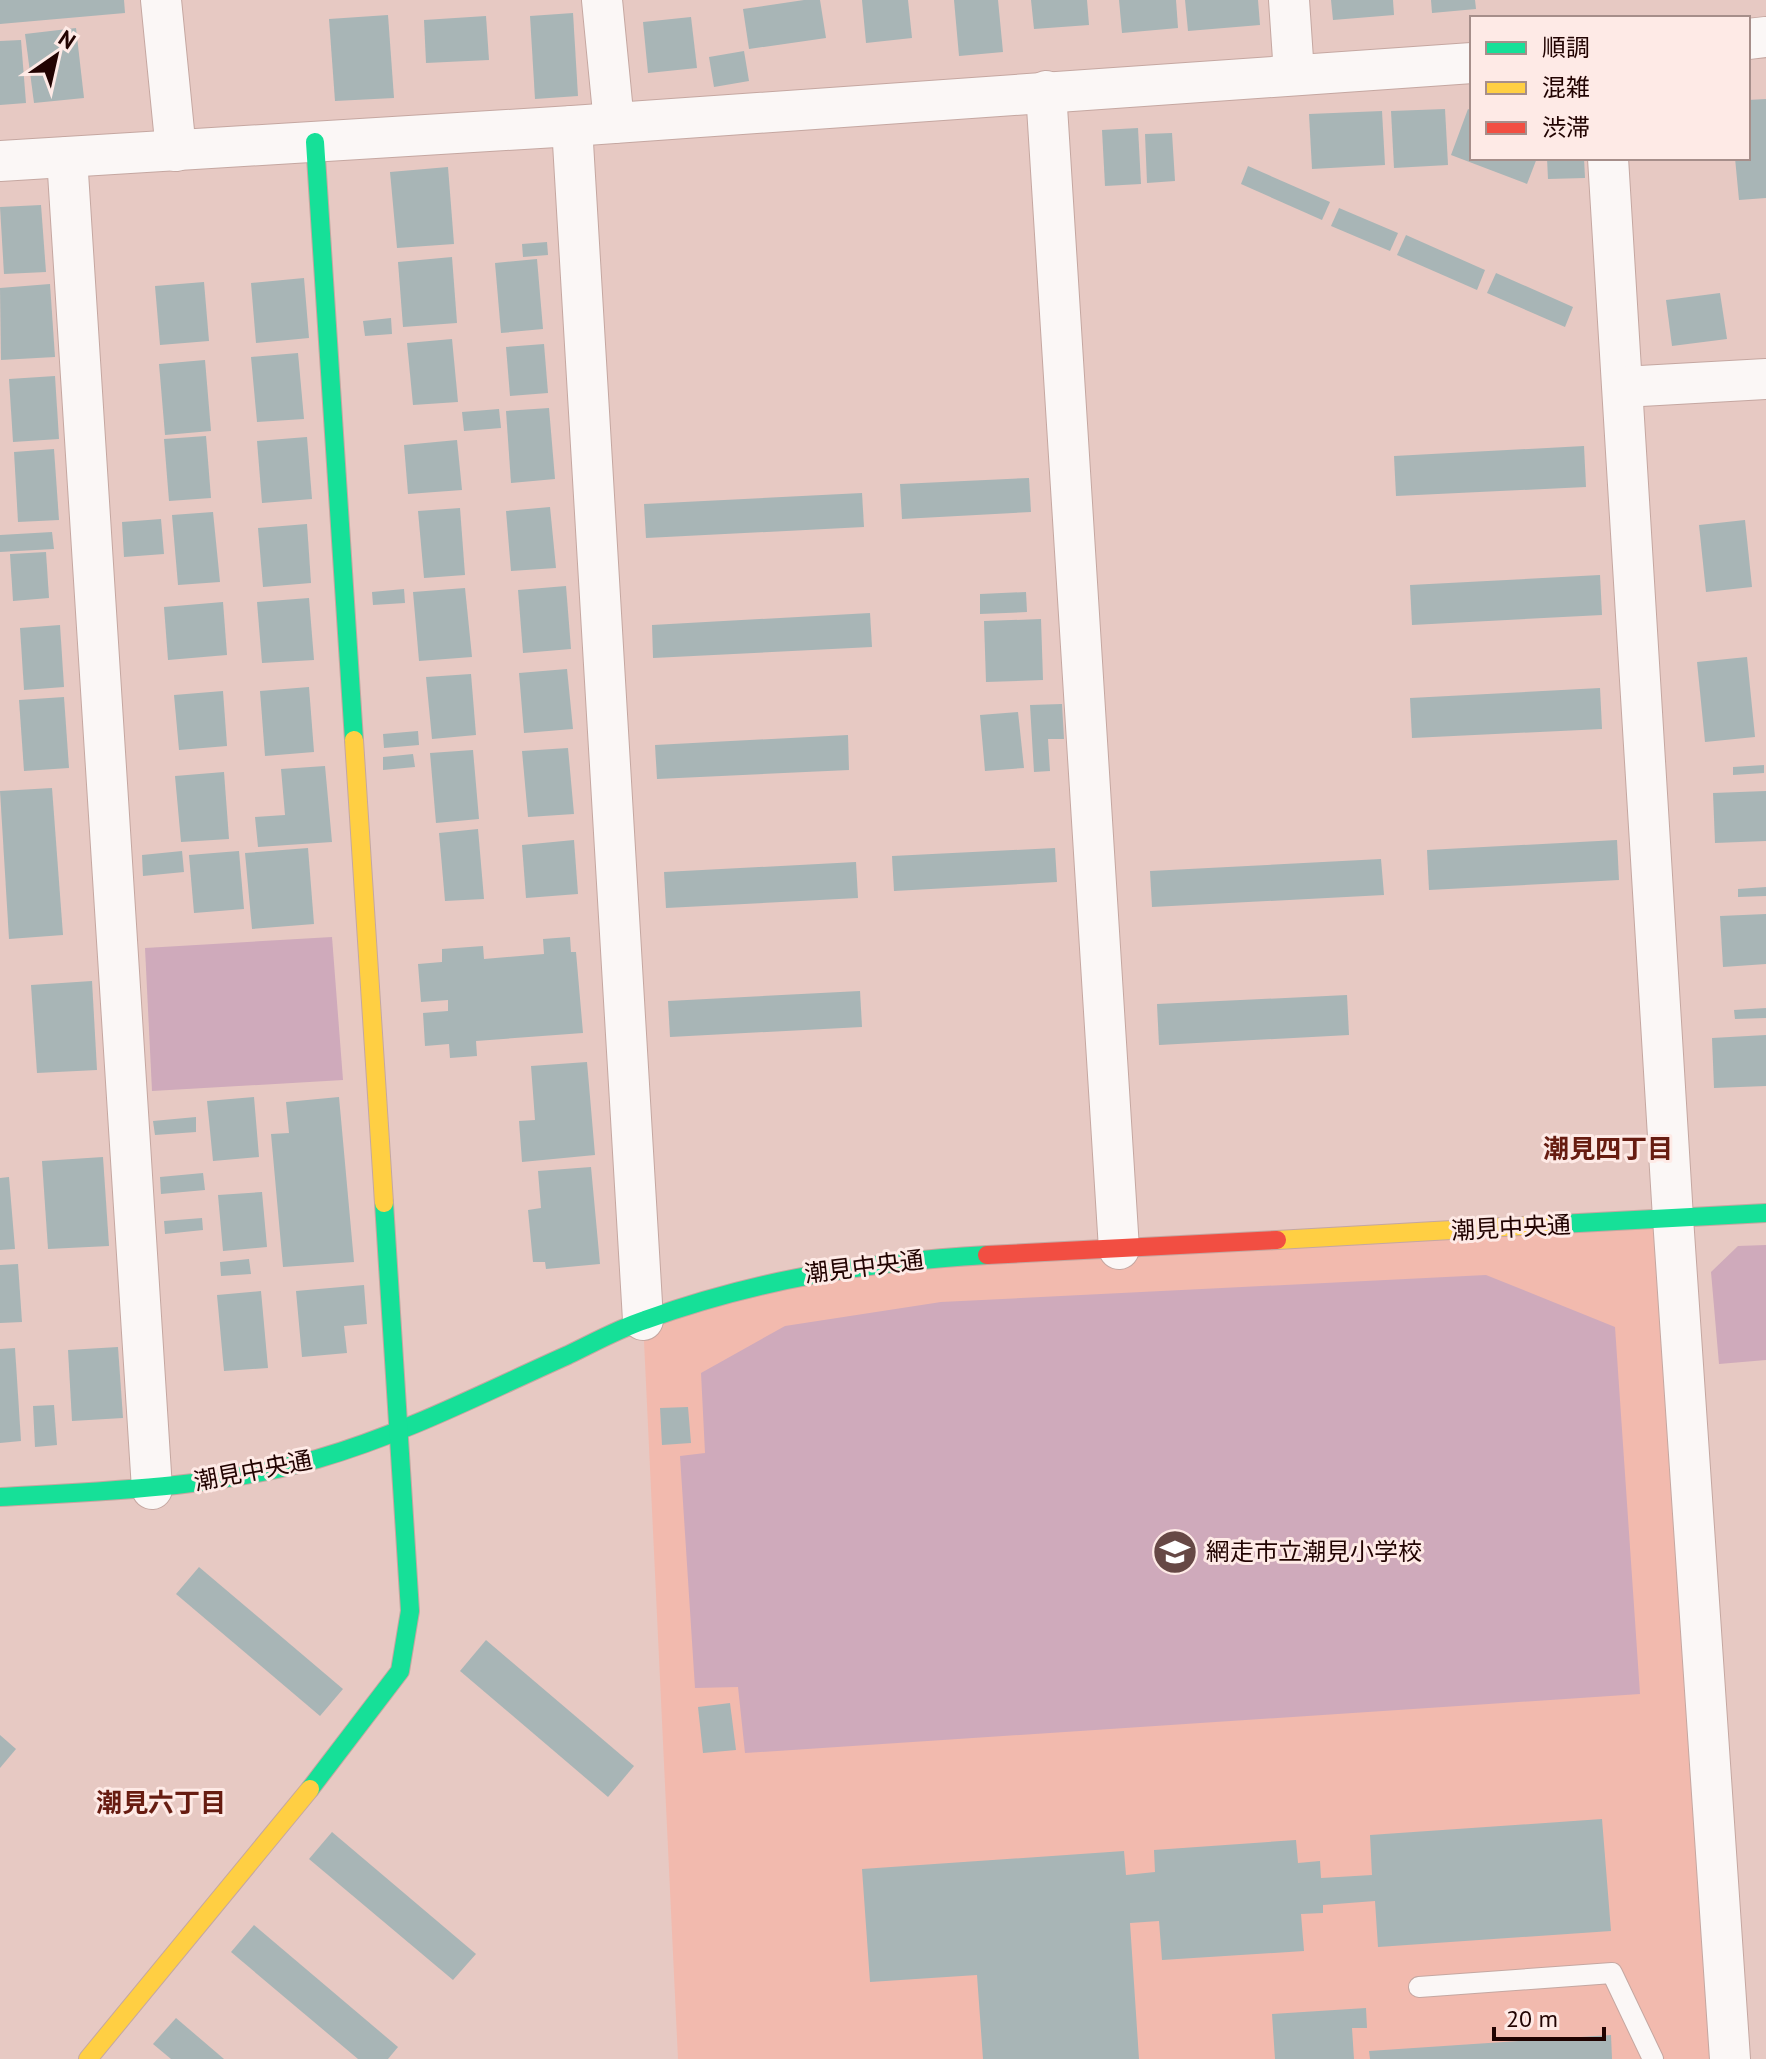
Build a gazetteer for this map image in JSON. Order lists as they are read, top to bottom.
{
  "streets": {
    "street": ["潮見中央通"]
  },
  "districts": ["潮見四丁目", "潮見六丁目"],
  "places": {
    "school or university": ["網走市立潮見小学校"]
  },
  "legend": ["順調", "混雑", "渋滞"],
  "scale_bar": "20 m",
  "north": "top right"
}
